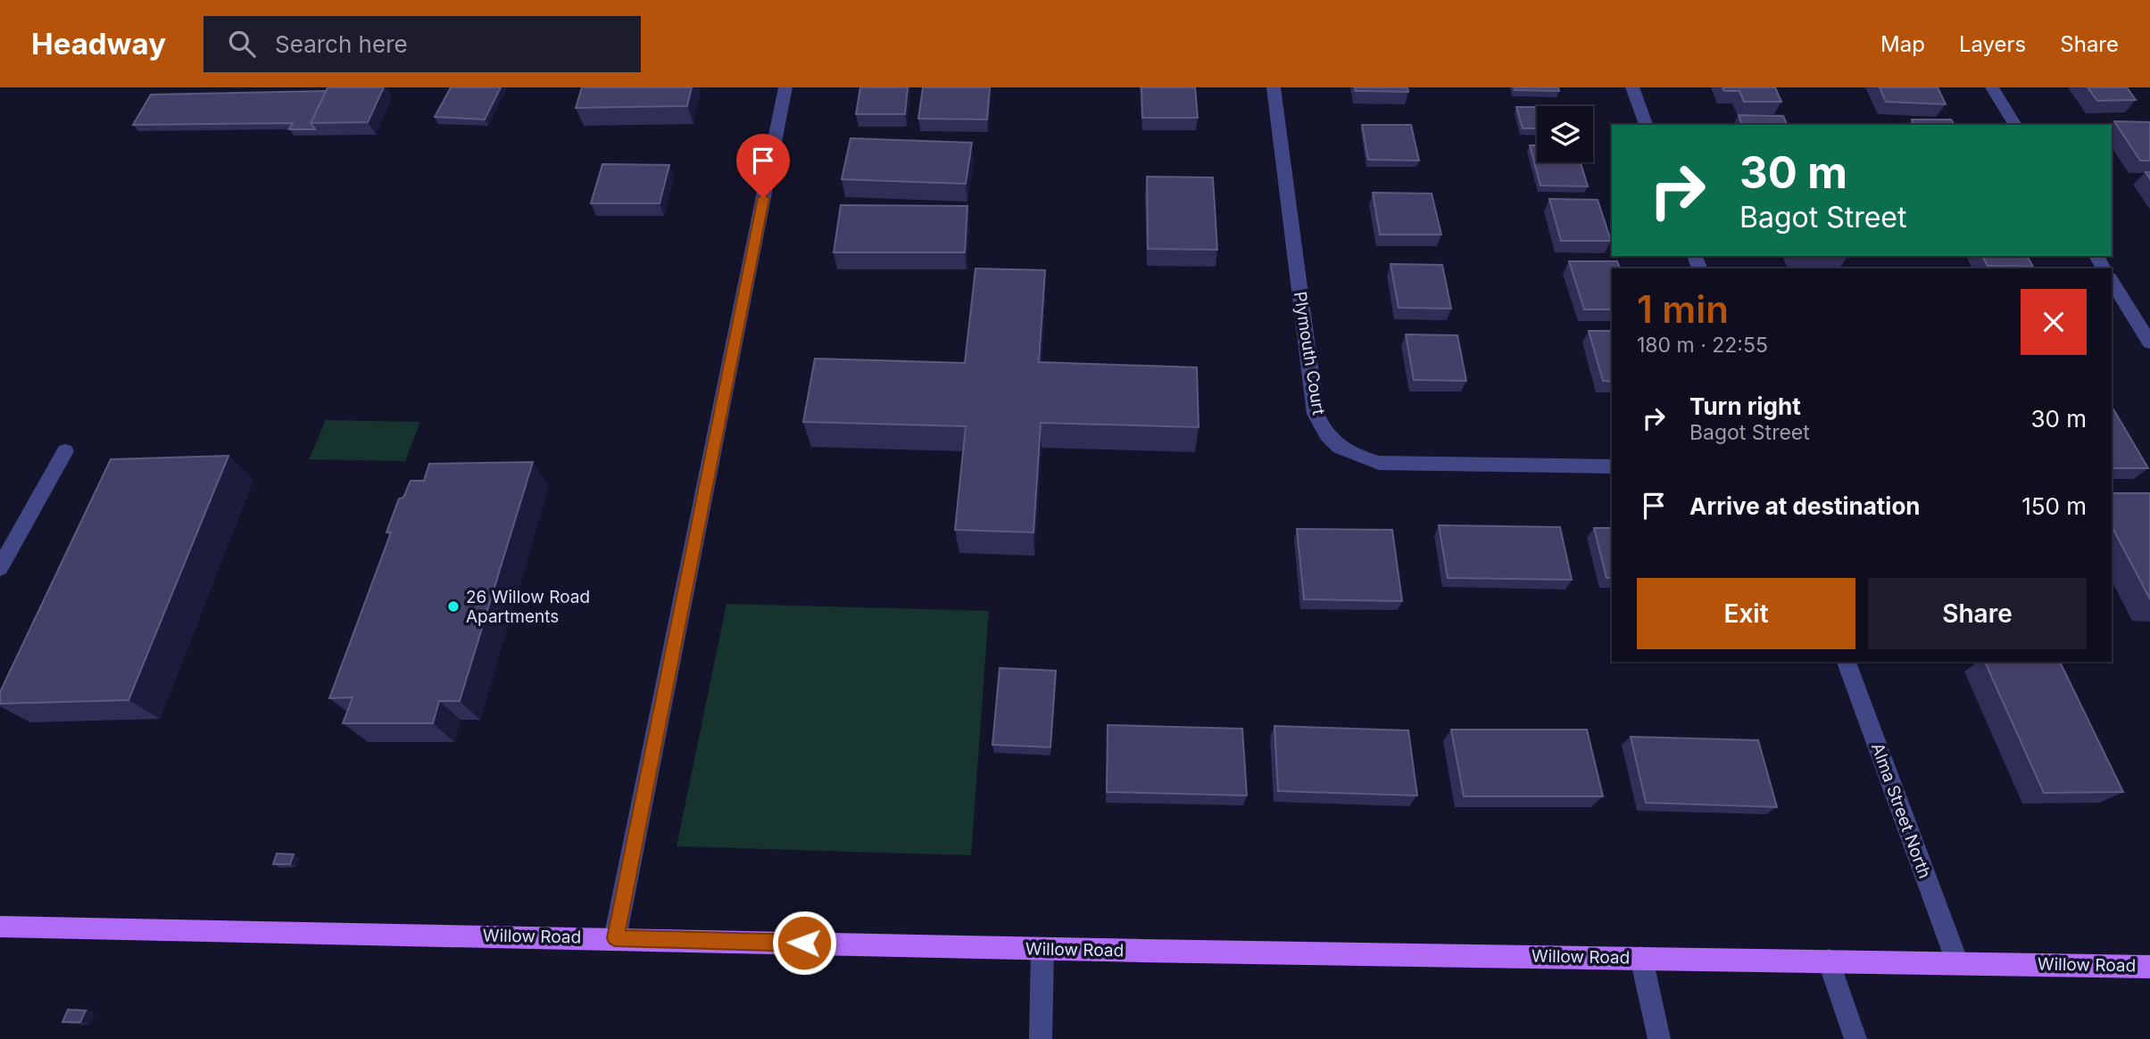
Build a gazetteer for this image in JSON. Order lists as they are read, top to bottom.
{
  "streets": {
    "main road": ["Willow Road"],
    "street": ["Plymouth Court", "Alma Street North"]
  },
  "crossings": [
    ["Alma Street North", "Willow Road"]
  ],
  "places": ["26 Willow Road Apartments"],
  "page": {
    "header": "Headway",
    "search": "Search here",
    "nav": ["Map", "Layers", "Share"],
    "turn": ["30 m", "Bagot Street"],
    "heading": ["1 min", "180 m · 22:55"],
    "list": [
      {
        "name": "Turn right",
        "note": "Bagot Street",
        "value": "30 m"
      },
      {
        "name": "Arrive at destination",
        "value": "150 m"
      }
    ],
    "buttons": ["Exit", "Share"]
  }
}
